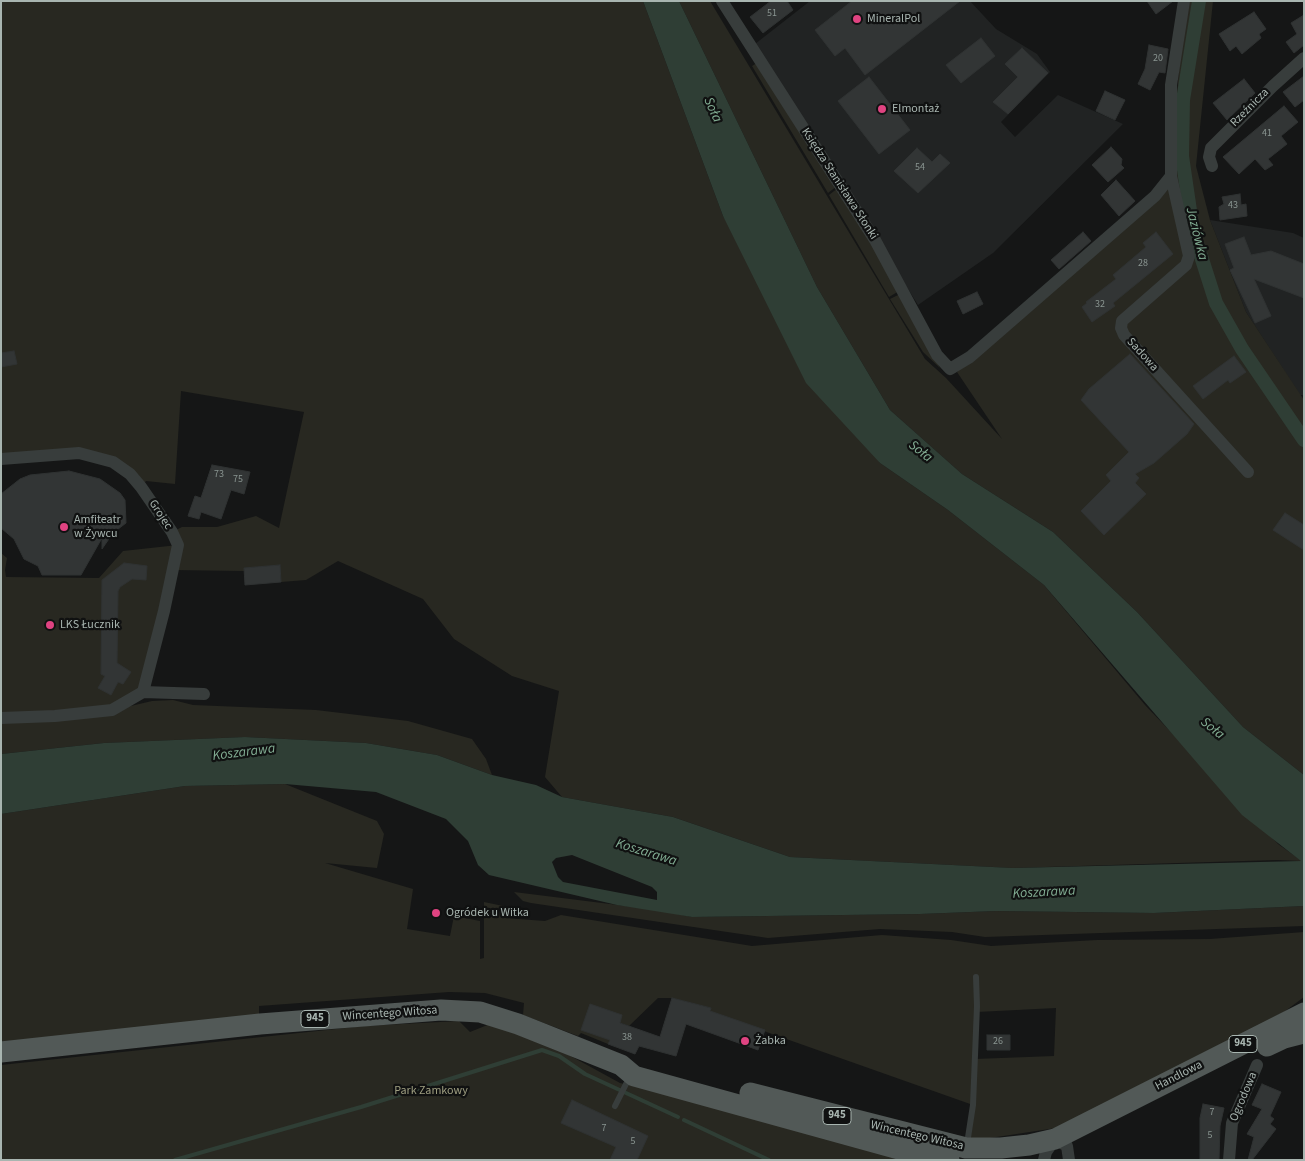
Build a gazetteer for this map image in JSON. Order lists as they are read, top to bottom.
{
  "streets": {
    "main road": ["Wincentego Witosa", "945", "Handlowa"],
    "street": [
      "Rzeźnicza",
      "Księdza Stanisława Słonki",
      "Sadowa",
      "Grojec",
      "Ogrodowa"
    ]
  },
  "crossings": [
    ["Księdza Stanisława Słonki", "Sadowa"],
    ["Wincentego Witosa", "945"],
    ["Wincentego Witosa", "Handlowa"],
    ["945", "Handlowa"]
  ],
  "water": ["Soła", "Jaziówka", "Koszarawa"],
  "parks": ["Park Zamkowy"],
  "places": [
    "MineralPol",
    "Elmontaż",
    "Amfiteatr w Żywcu",
    "LKS Łucznik",
    "Ogródek u Witka",
    "Żabka"
  ],
  "house_numbers": [
    "51",
    "20",
    "41",
    "54",
    "43",
    "28",
    "32",
    "73",
    "75",
    "38",
    "26",
    "7",
    "7",
    "5",
    "5"
  ]
}
